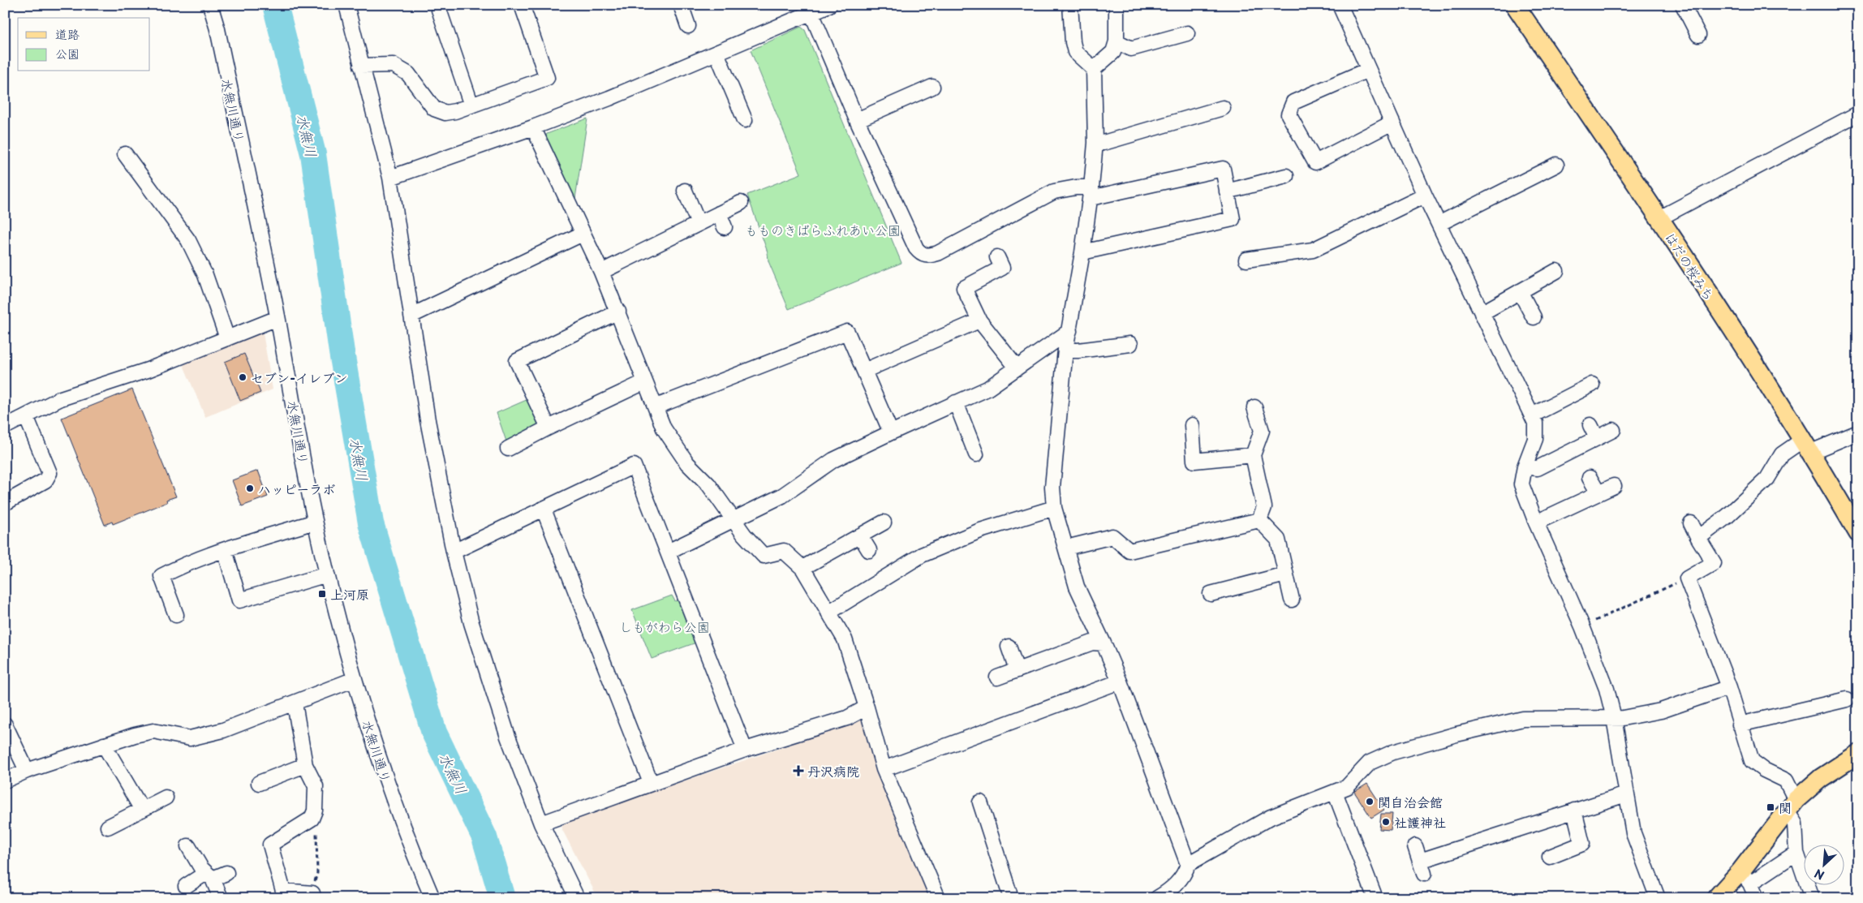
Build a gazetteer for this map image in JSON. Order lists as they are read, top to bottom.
{
  "streets": {
    "main road": ["はだの桜みち"],
    "street": ["水無川通り"]
  },
  "water": ["水無川"],
  "parks": ["もものきばらふれあい公園", "しもがわら公園"],
  "places": {
    "other": [
      "セブン-イレブン",
      "ハッピーラボ",
      "関自治会館",
      "社護神社"
    ],
    "transit": ["上河原", "関"],
    "health": ["丹沢病院"]
  },
  "legend": ["道路", "公園"],
  "north": "bottom left"
}
